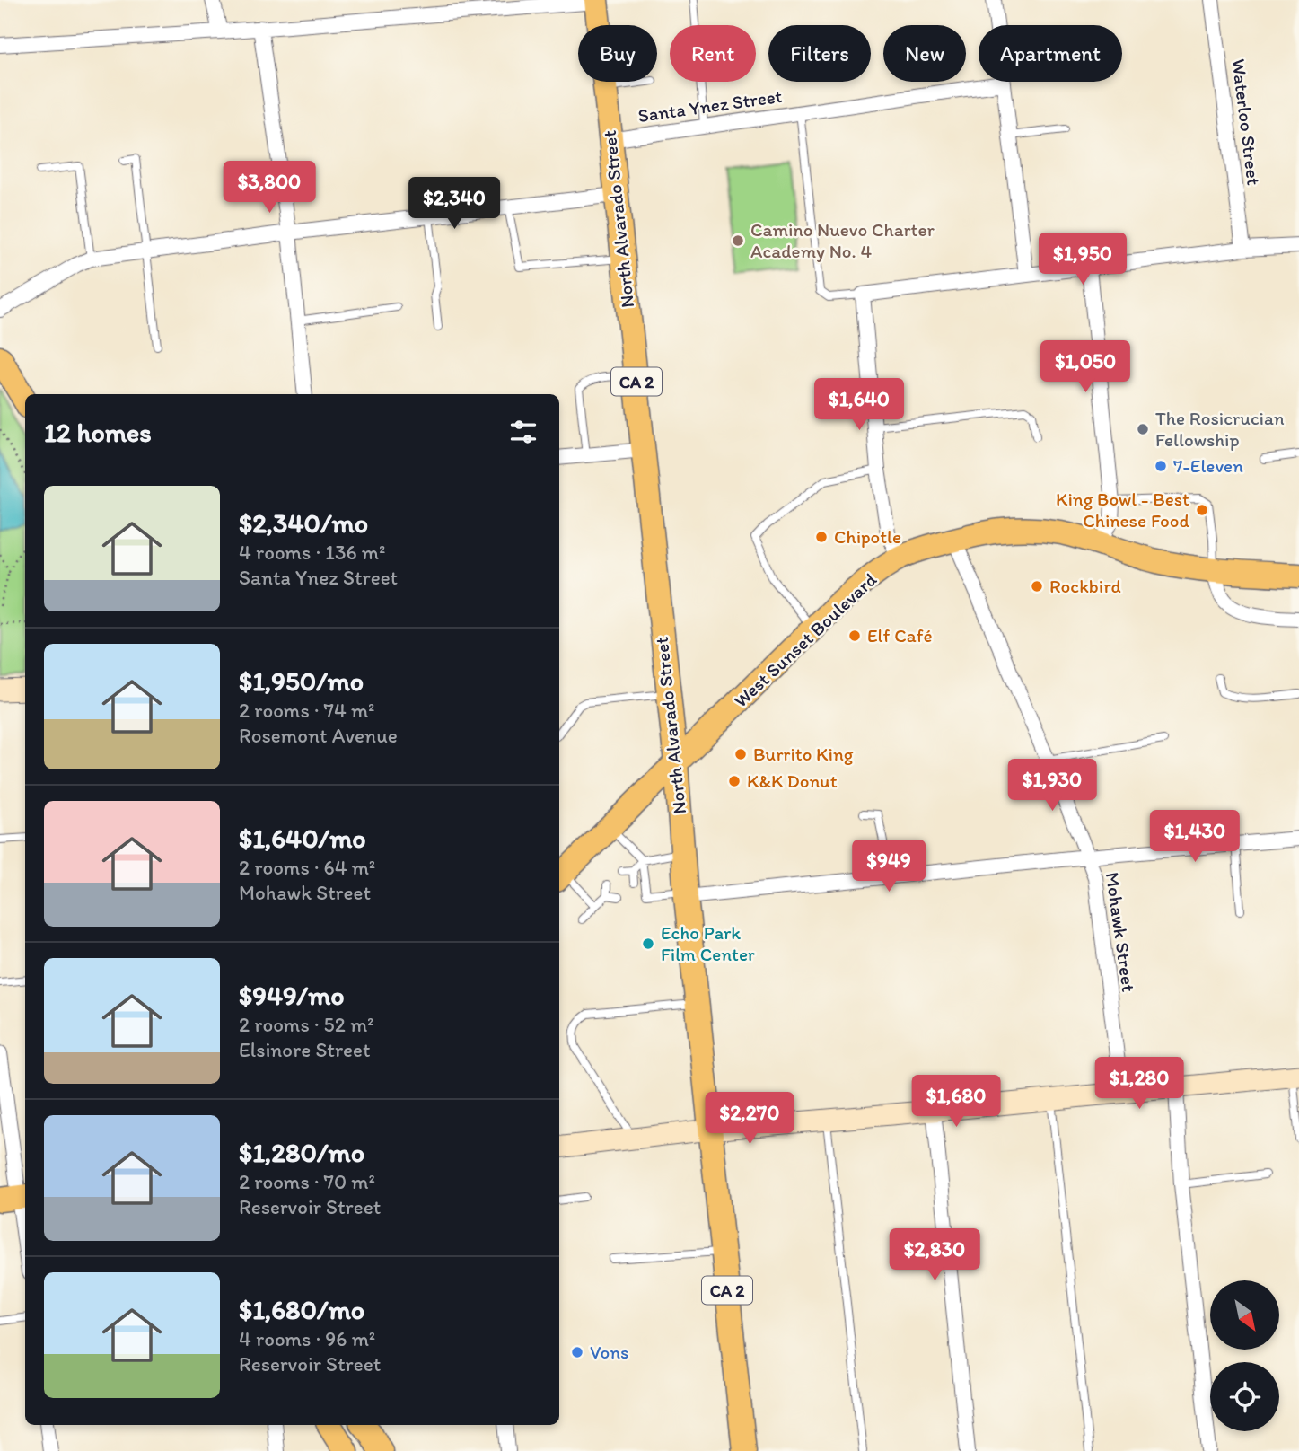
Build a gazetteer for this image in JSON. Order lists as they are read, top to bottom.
{
  "streets": {
    "main road": ["North Alvarado Street", "CA 2", "West Sunset Boulevard"],
    "street": ["Santa Ynez Street", "Waterloo Street", "Mohawk Street"]
  },
  "crossings": [
    ["Santa Ynez Street", "North Alvarado Street"],
    ["North Alvarado Street", "West Sunset Boulevard"],
    ["West Sunset Boulevard", "Mohawk Street"]
  ],
  "places": [
    "Camino Nuevo Charter Academy No. 4",
    "The Rosicrucian Fellowship",
    "7-Eleven",
    "King Bowl - Best Chinese Food",
    "Chipotle",
    "Rockbird",
    "Elf Café",
    "Burrito King",
    "K&K Donut",
    "Echo Park Film Center",
    "Vons"
  ],
  "north": "bottom right",
  "page": {
    "chip": [
      "Buy",
      "Rent",
      "Filters",
      "New",
      "Apartment"
    ],
    "price": [
      "$3,800",
      "$2,340",
      "$1,950",
      "$1,050",
      "$1,640",
      "$1,930",
      "$1,430",
      "$949",
      "$1,280",
      "$1,680",
      "$2,270",
      "$2,830"
    ],
    "heading": "12 homes",
    "list": [
      {
        "name": "$2,340/mo",
        "note": "4 rooms · 136 m² · Santa Ynez Street"
      },
      {
        "name": "$1,950/mo",
        "note": "2 rooms · 74 m² · Rosemont Avenue"
      },
      {
        "name": "$1,640/mo",
        "note": "2 rooms · 64 m² · Mohawk Street"
      },
      {
        "name": "$949/mo",
        "note": "2 rooms · 52 m² · Elsinore Street"
      },
      {
        "name": "$1,280/mo",
        "note": "2 rooms · 70 m² · Reservoir Street"
      },
      {
        "name": "$1,680/mo",
        "note": "4 rooms · 96 m² · Reservoir Street"
      }
    ]
  }
}
